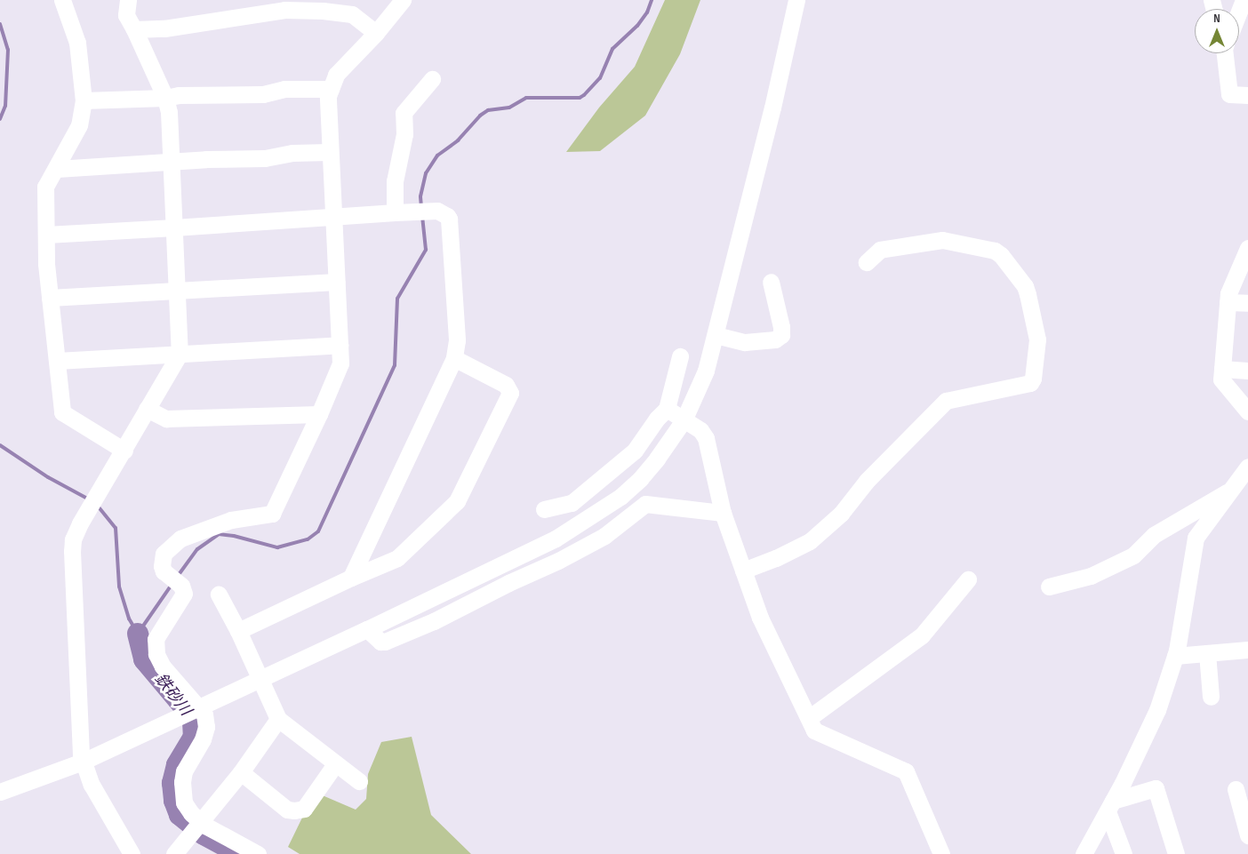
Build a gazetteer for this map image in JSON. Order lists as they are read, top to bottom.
{
  "water": ["鉄砂川"],
  "north": "top"
}
